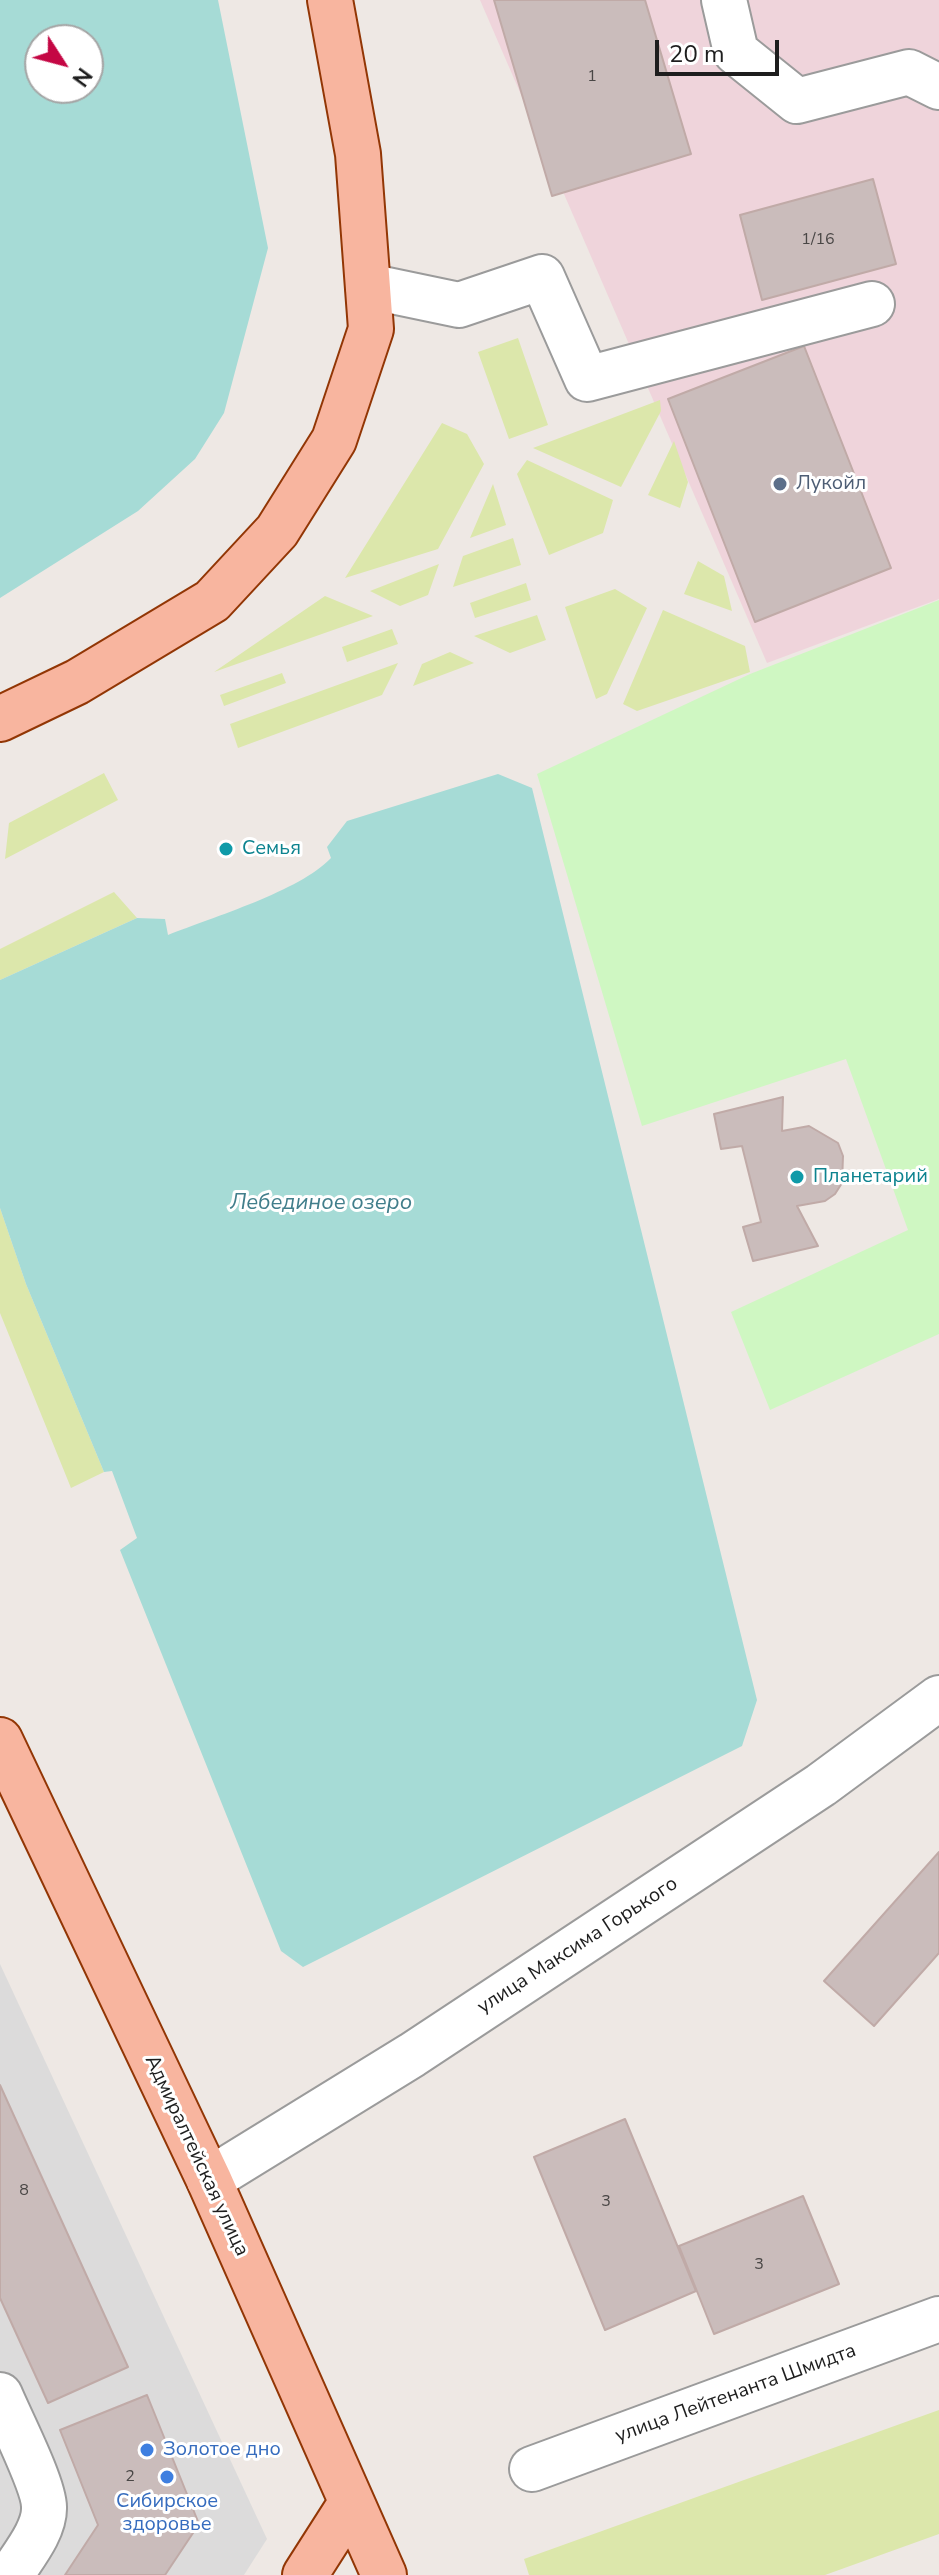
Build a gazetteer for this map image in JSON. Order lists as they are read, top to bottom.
{
  "streets": {
    "main road": ["Адмиралтейская улица"],
    "street": ["улица Максима Горького", "улица Лейтенанта Шмидта"]
  },
  "crossings": [
    ["улица Максима Горького", "Адмиралтейская улица"]
  ],
  "water": ["Лебединое озеро"],
  "places": [
    "Лукойл",
    "Семья",
    "Планетарий",
    "Золотое дно",
    "Сибирское здоровье"
  ],
  "house_numbers": [
    "1",
    "1/16",
    "8",
    "3",
    "3",
    "2"
  ],
  "scale_bar": "20 m",
  "north": "bottom right"
}
